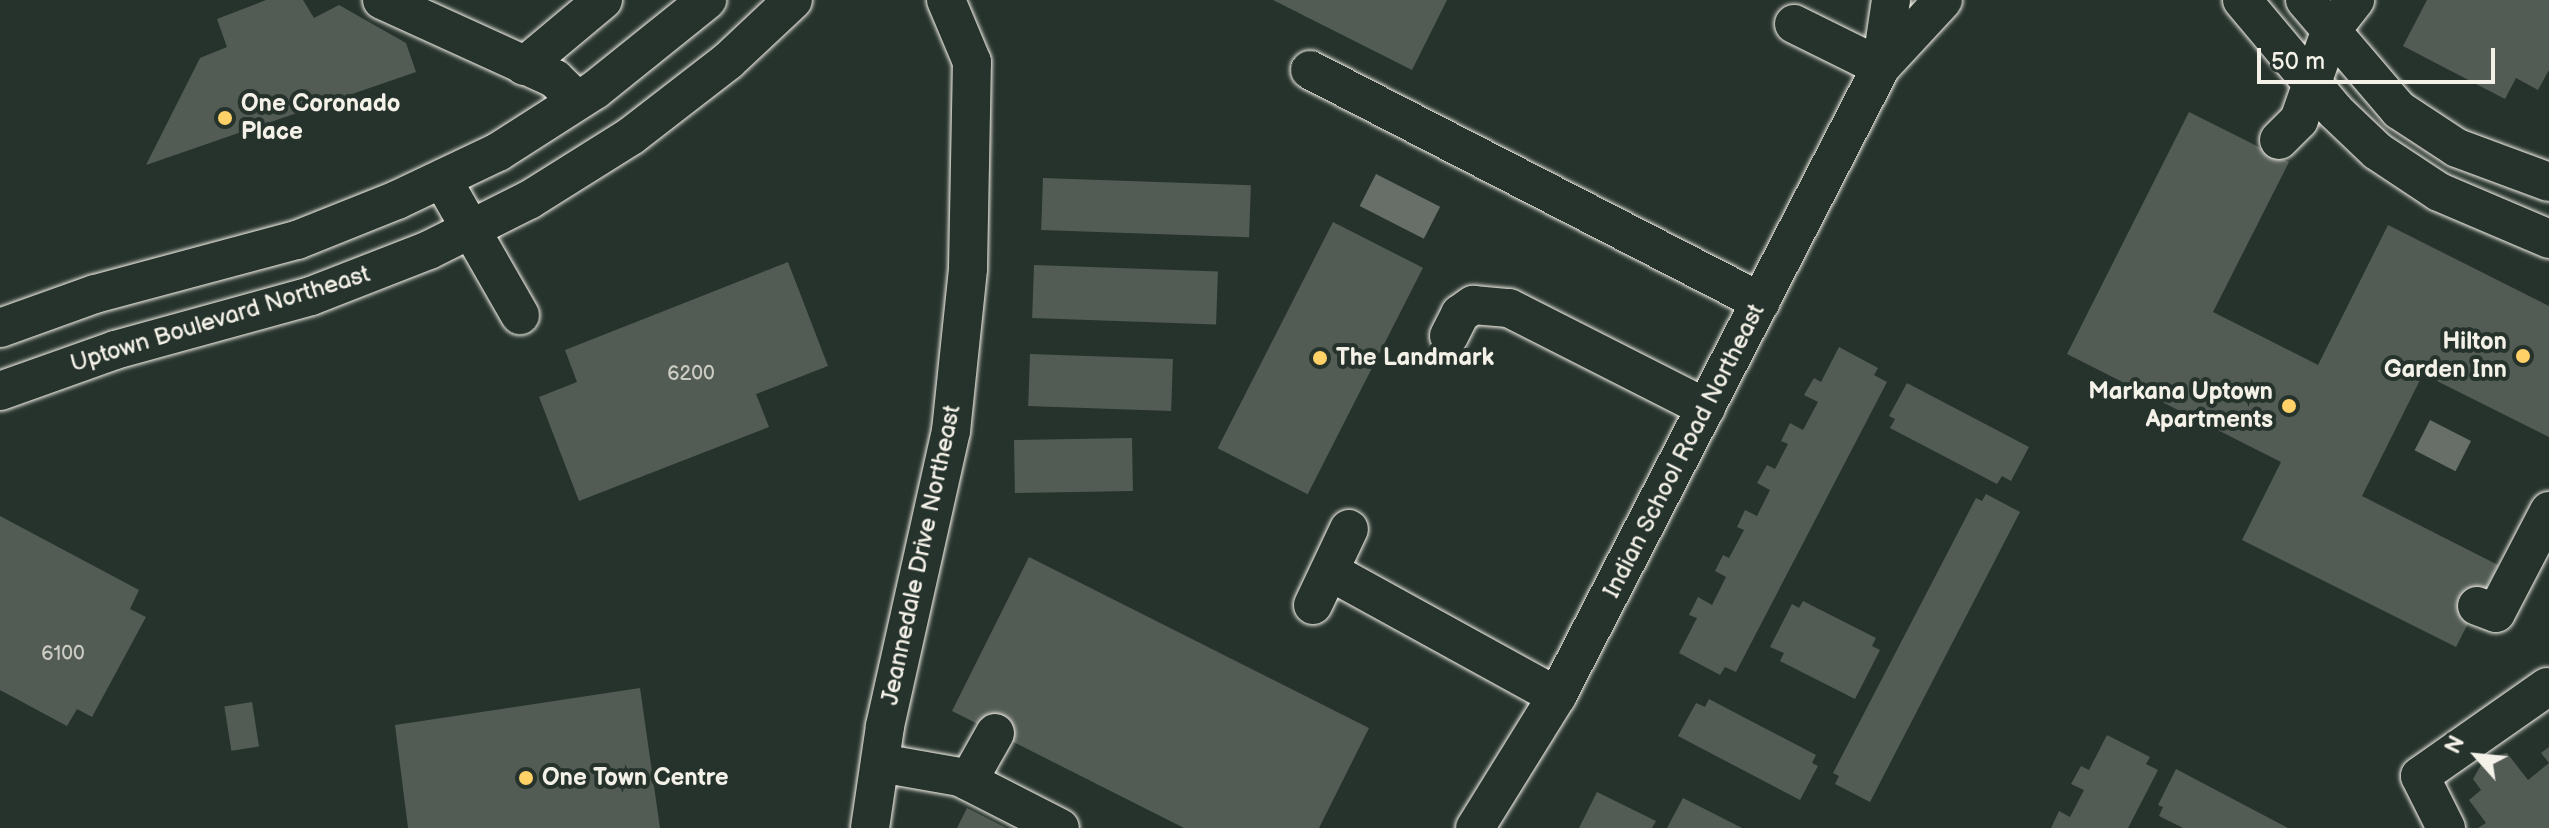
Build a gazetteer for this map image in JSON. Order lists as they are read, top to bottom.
{
  "streets": {
    "street": ["Uptown Boulevard Northeast", "Indian School Road Northeast", "Jeannedale Drive Northeast"]
  },
  "places": [
    "One Coronado Place",
    "Hilton Garden Inn",
    "The Landmark",
    "Markana Uptown Apartments",
    "One Town Centre"
  ],
  "house_numbers": ["6200", "6100"],
  "scale_bar": "50 m",
  "north": "top left"
}
